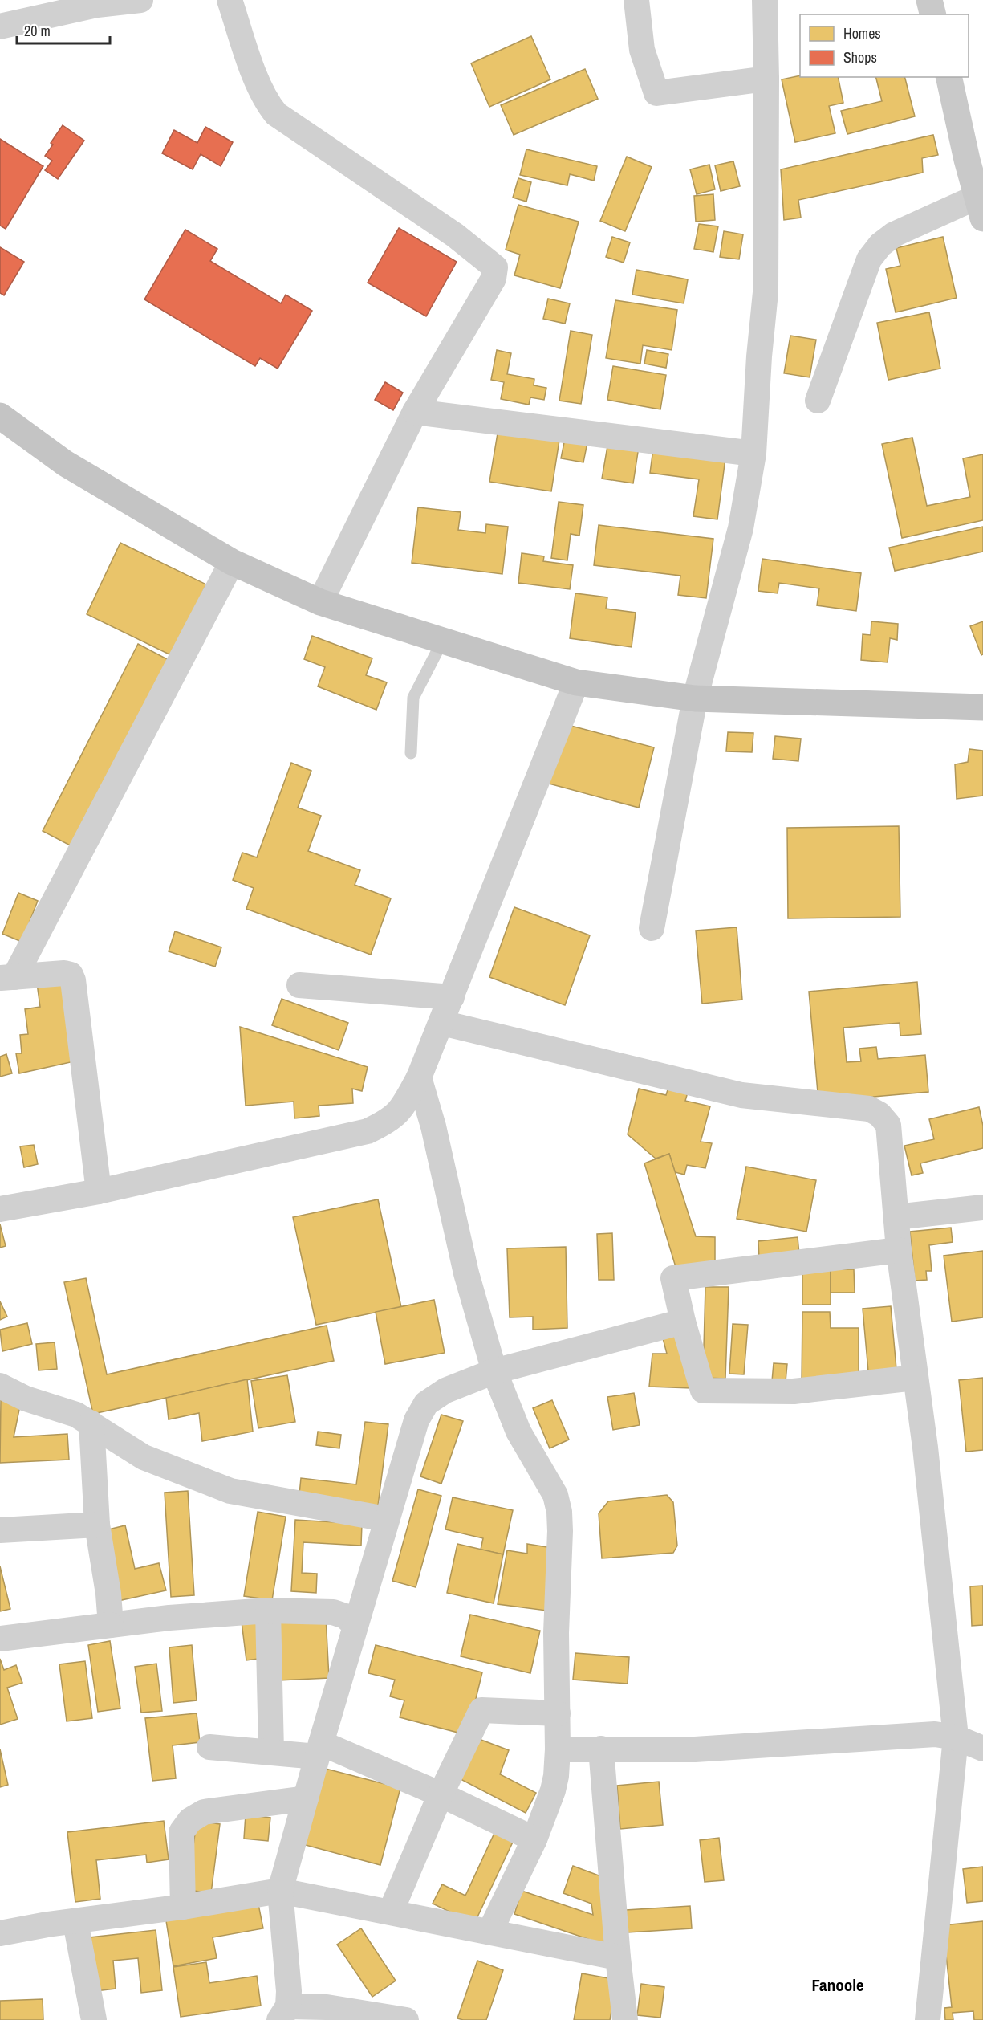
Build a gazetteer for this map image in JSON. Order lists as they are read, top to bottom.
{
  "districts": ["Fanoole"],
  "legend": ["Homes", "Shops"],
  "scale_bar": "20 m"
}
